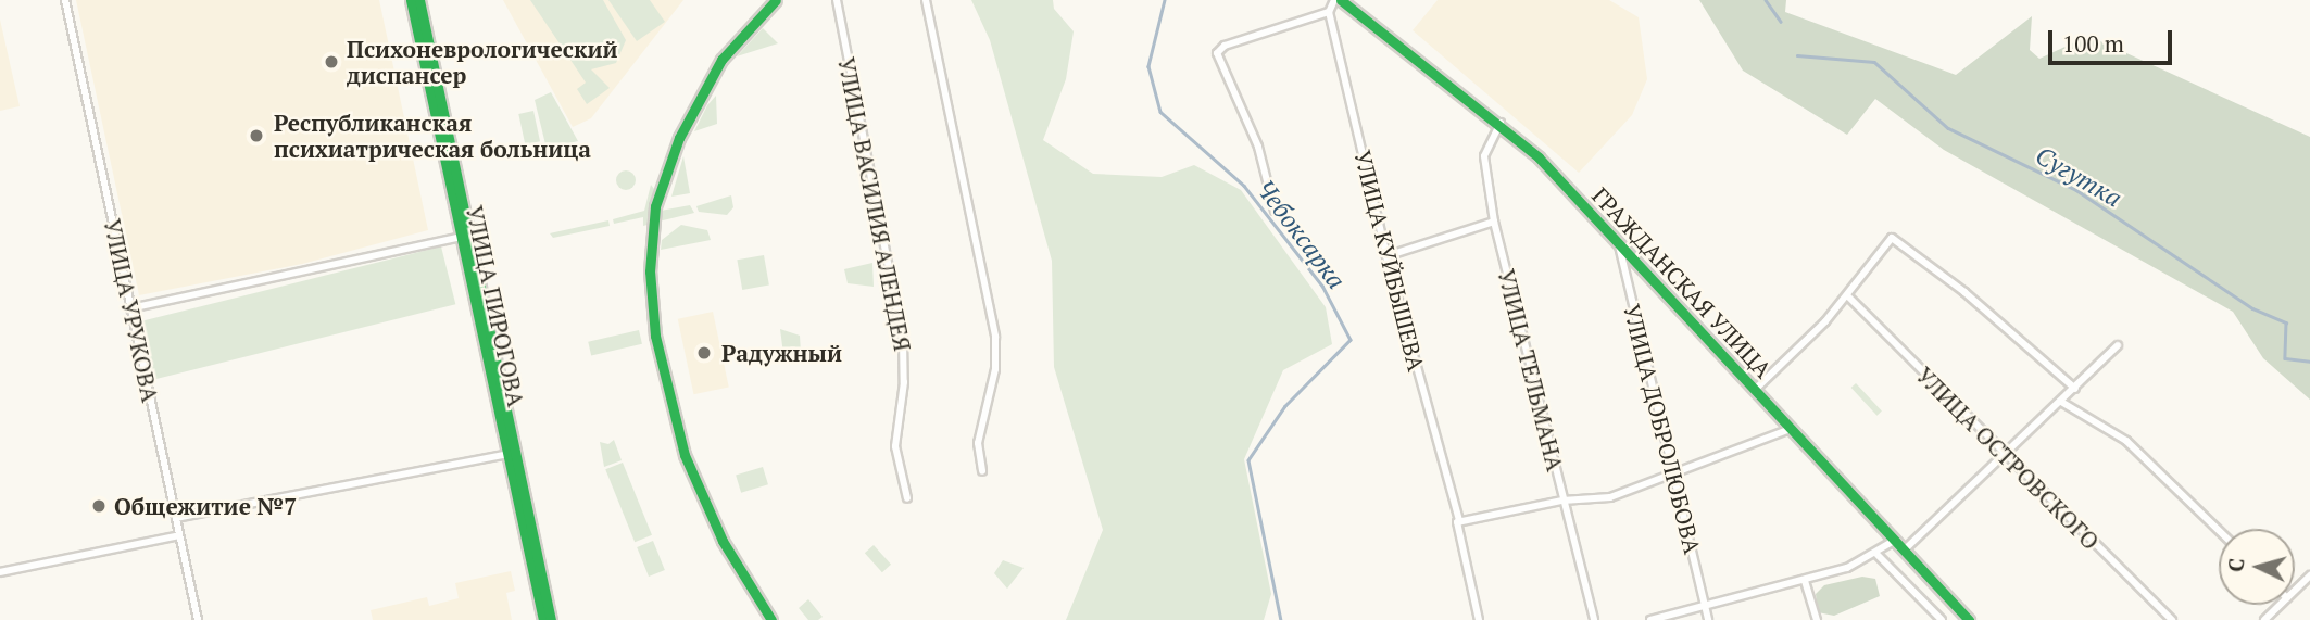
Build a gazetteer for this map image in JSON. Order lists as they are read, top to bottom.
{
  "streets": {
    "main road": ["ГРАЖДАНСКАЯ УЛИЦА", "УЛИЦА ПИРОГОВА"],
    "street": [
      "УЛИЦА ВАСИЛИЯ АЛЕНДЕЯ",
      "УЛИЦА КУЙБЫШЕВА",
      "УЛИЦА УРУКОВА",
      "УЛИЦА ТЕЛЬМАНА",
      "УЛИЦА ДОБРОЛЮБОВА",
      "УЛИЦА ОСТРОВСКОГО"
    ]
  },
  "crossings": [
    ["ГРАЖДАНСКАЯ УЛИЦА", "УЛИЦА ТЕЛЬМАНА"],
    ["ГРАЖДАНСКАЯ УЛИЦА", "УЛИЦА ДОБРОЛЮБОВА"]
  ],
  "water": ["Сугутка", "Чебоксарка"],
  "places": [
    "Психоневрологический диспансер",
    "Республиканская психиатрическая больница",
    "Радужный",
    "Общежитие №7"
  ],
  "scale_bar": "100 m",
  "north": "left"
}
